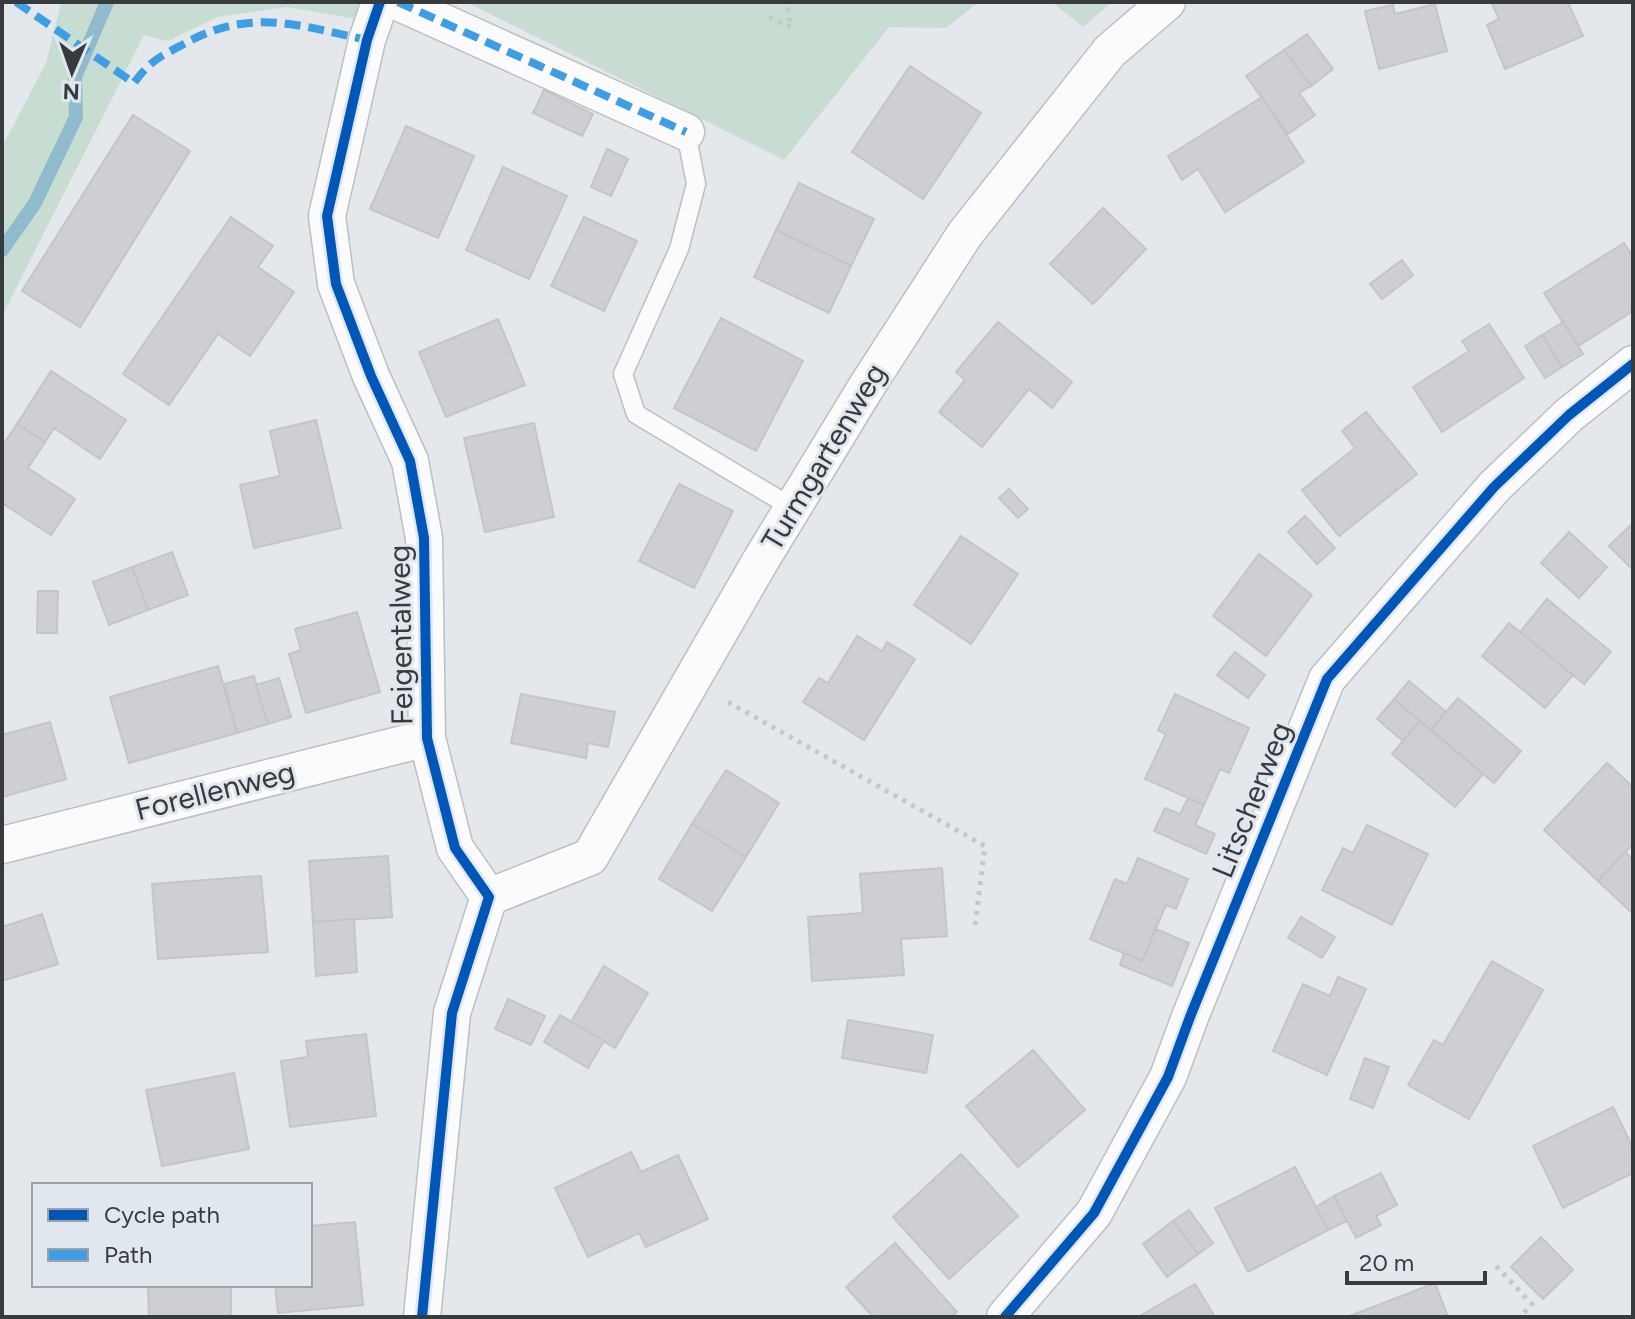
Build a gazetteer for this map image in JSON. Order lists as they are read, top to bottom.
{
  "streets": {
    "street": [
      "Turmgartenweg",
      "Feigentalweg",
      "Forellenweg",
      "Litscherweg"
    ]
  },
  "crossings": [
    ["Turmgartenweg", "Feigentalweg"],
    ["Feigentalweg", "Forellenweg"]
  ],
  "legend": ["Cycle path", "Path"],
  "scale_bar": "20 m",
  "north": "bottom"
}
